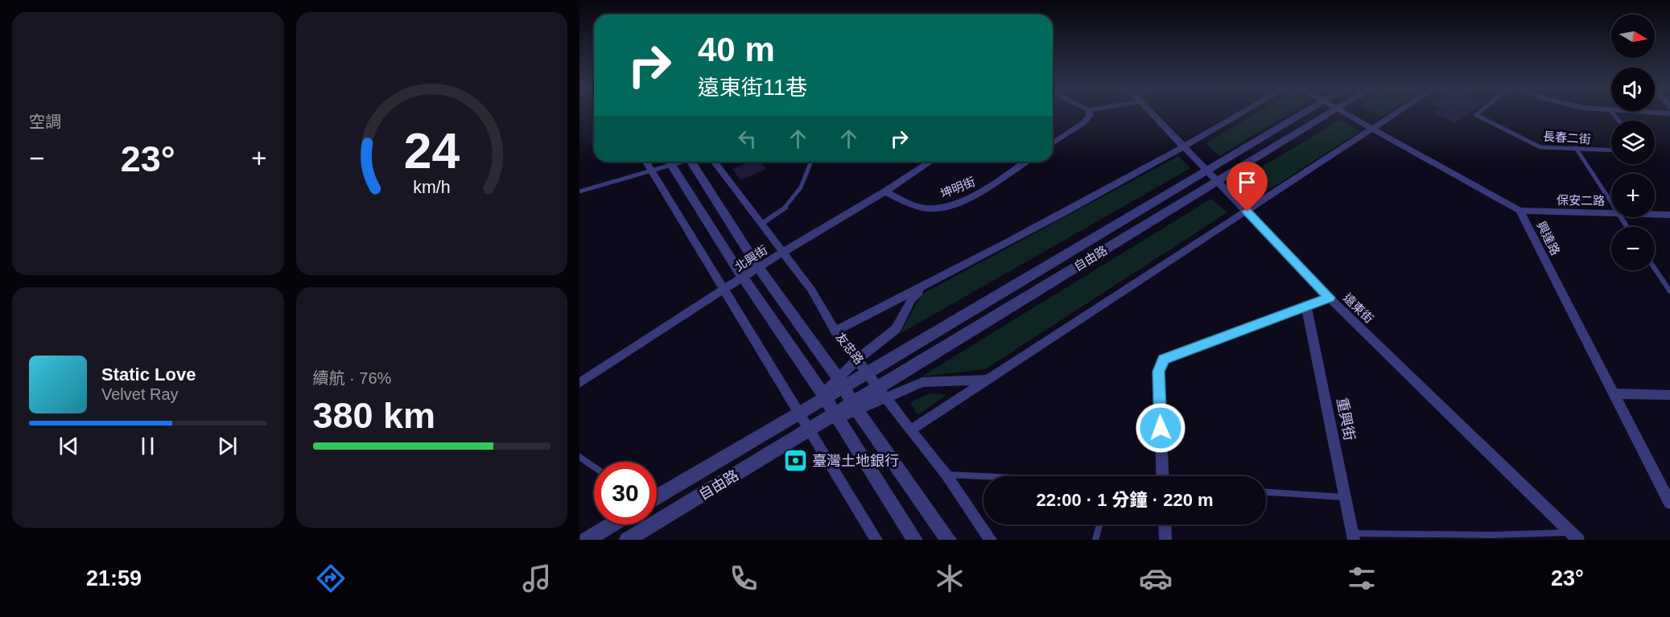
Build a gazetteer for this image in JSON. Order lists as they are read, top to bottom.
{
  "streets": {
    "street": [
      "坤明街",
      "保安二路",
      "興達路",
      "北興街",
      "自由路",
      "遠東街",
      "友忠路",
      "重興街"
    ],
    "lane": ["長春二街"]
  },
  "crossings": [
    ["坤明街", "北興街"],
    ["保安二路", "興達路"],
    ["北興街", "友忠路"],
    ["自由路", "遠東街"],
    ["自由路", "友忠路"]
  ],
  "places": {
    "bank": ["臺灣土地銀行"]
  },
  "north": "right",
  "page": {
    "tile": [
      "空調",
      ["續航 · 76%", "380 km"]
    ],
    "map_buttons": ["+", "−"],
    "turn": ["40 m", "遠東街11巷"],
    "heat": ["−", "23°", "+"],
    "song": ["Static Love", "Velvet Ray"],
    "limit": "30",
    "trip": "22:00 · 1 分鐘 · 220 m",
    "tabs": ["21:59", "23°"],
    "gauge": ["24", "km/h"]
  }
}
